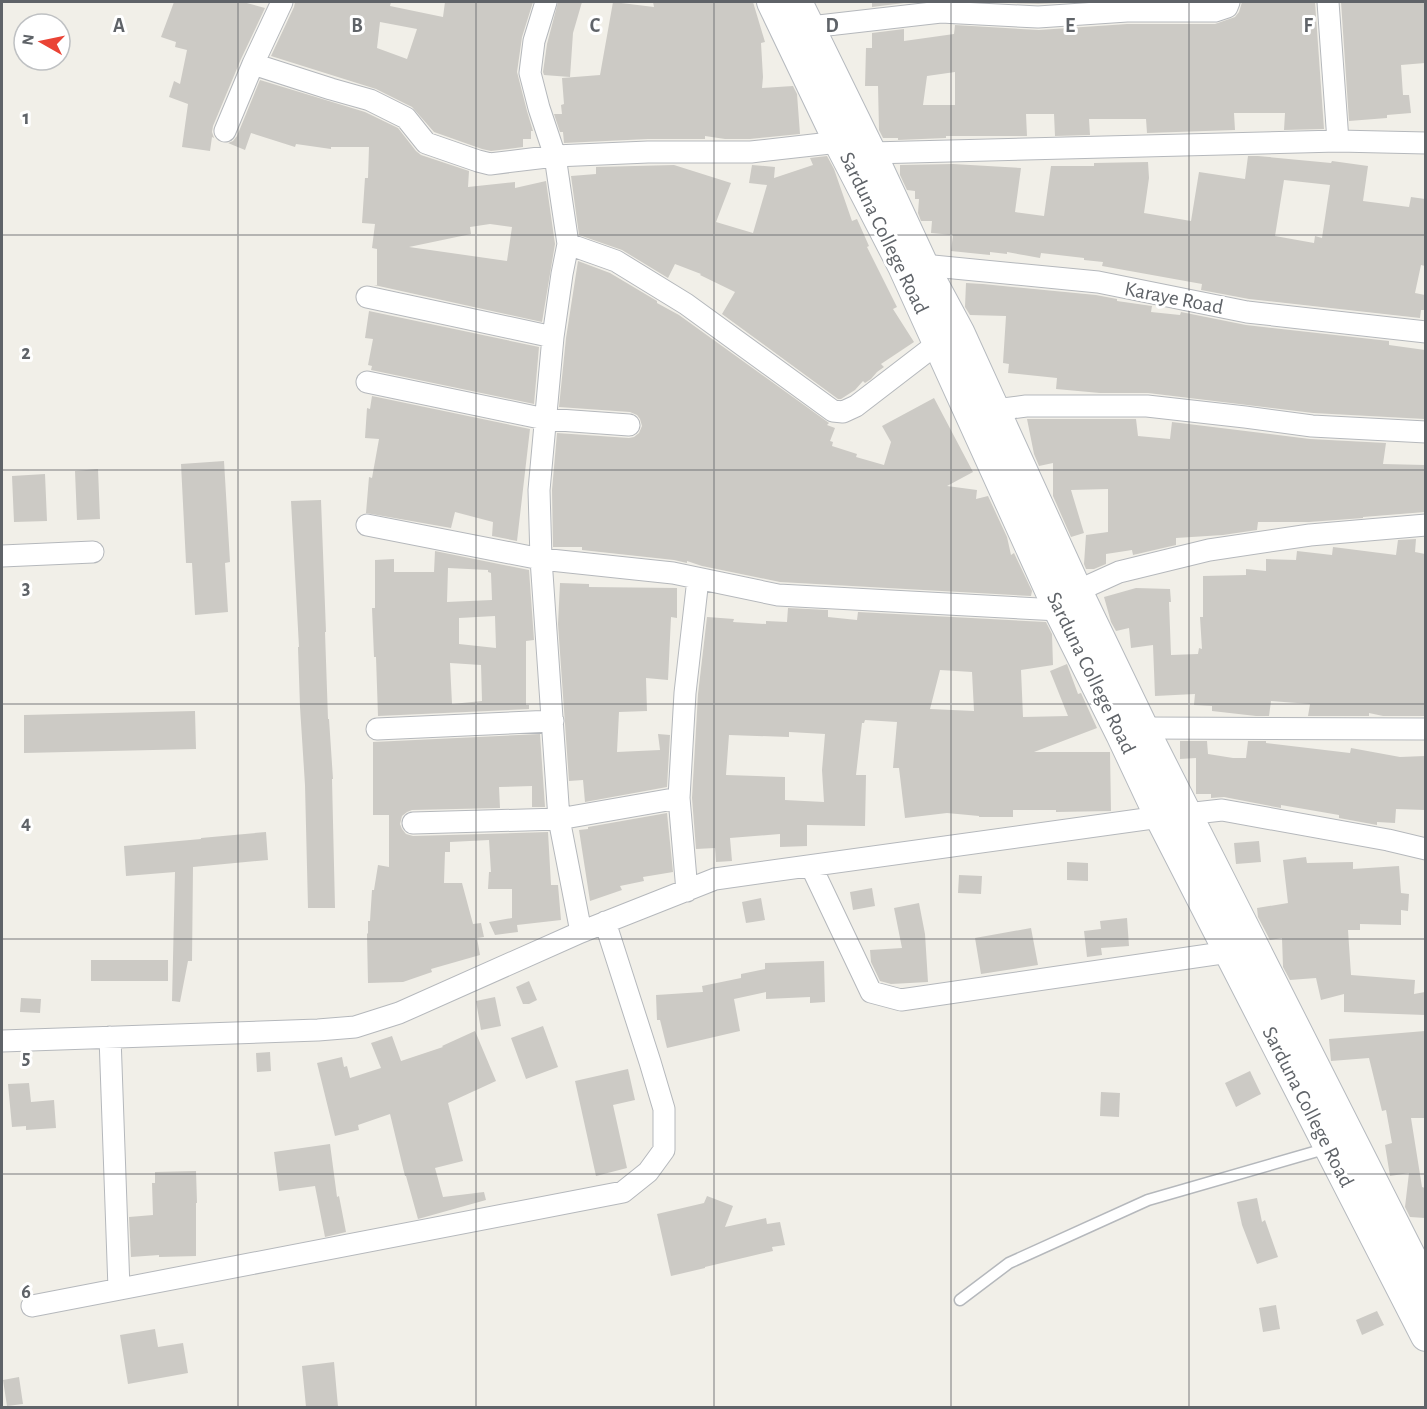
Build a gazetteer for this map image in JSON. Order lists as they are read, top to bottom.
{
  "streets": {
    "street": ["Sarduna College Road", "Karaye Road"]
  },
  "crossings": [
    ["Sarduna College Road", "Karaye Road"]
  ],
  "north": "left",
  "grid": {
    "columns": [
      "A",
      "B",
      "C",
      "D",
      "E",
      "F"
    ],
    "rows": [
      "1",
      "2",
      "3",
      "4",
      "5",
      "6"
    ]
  }
}
